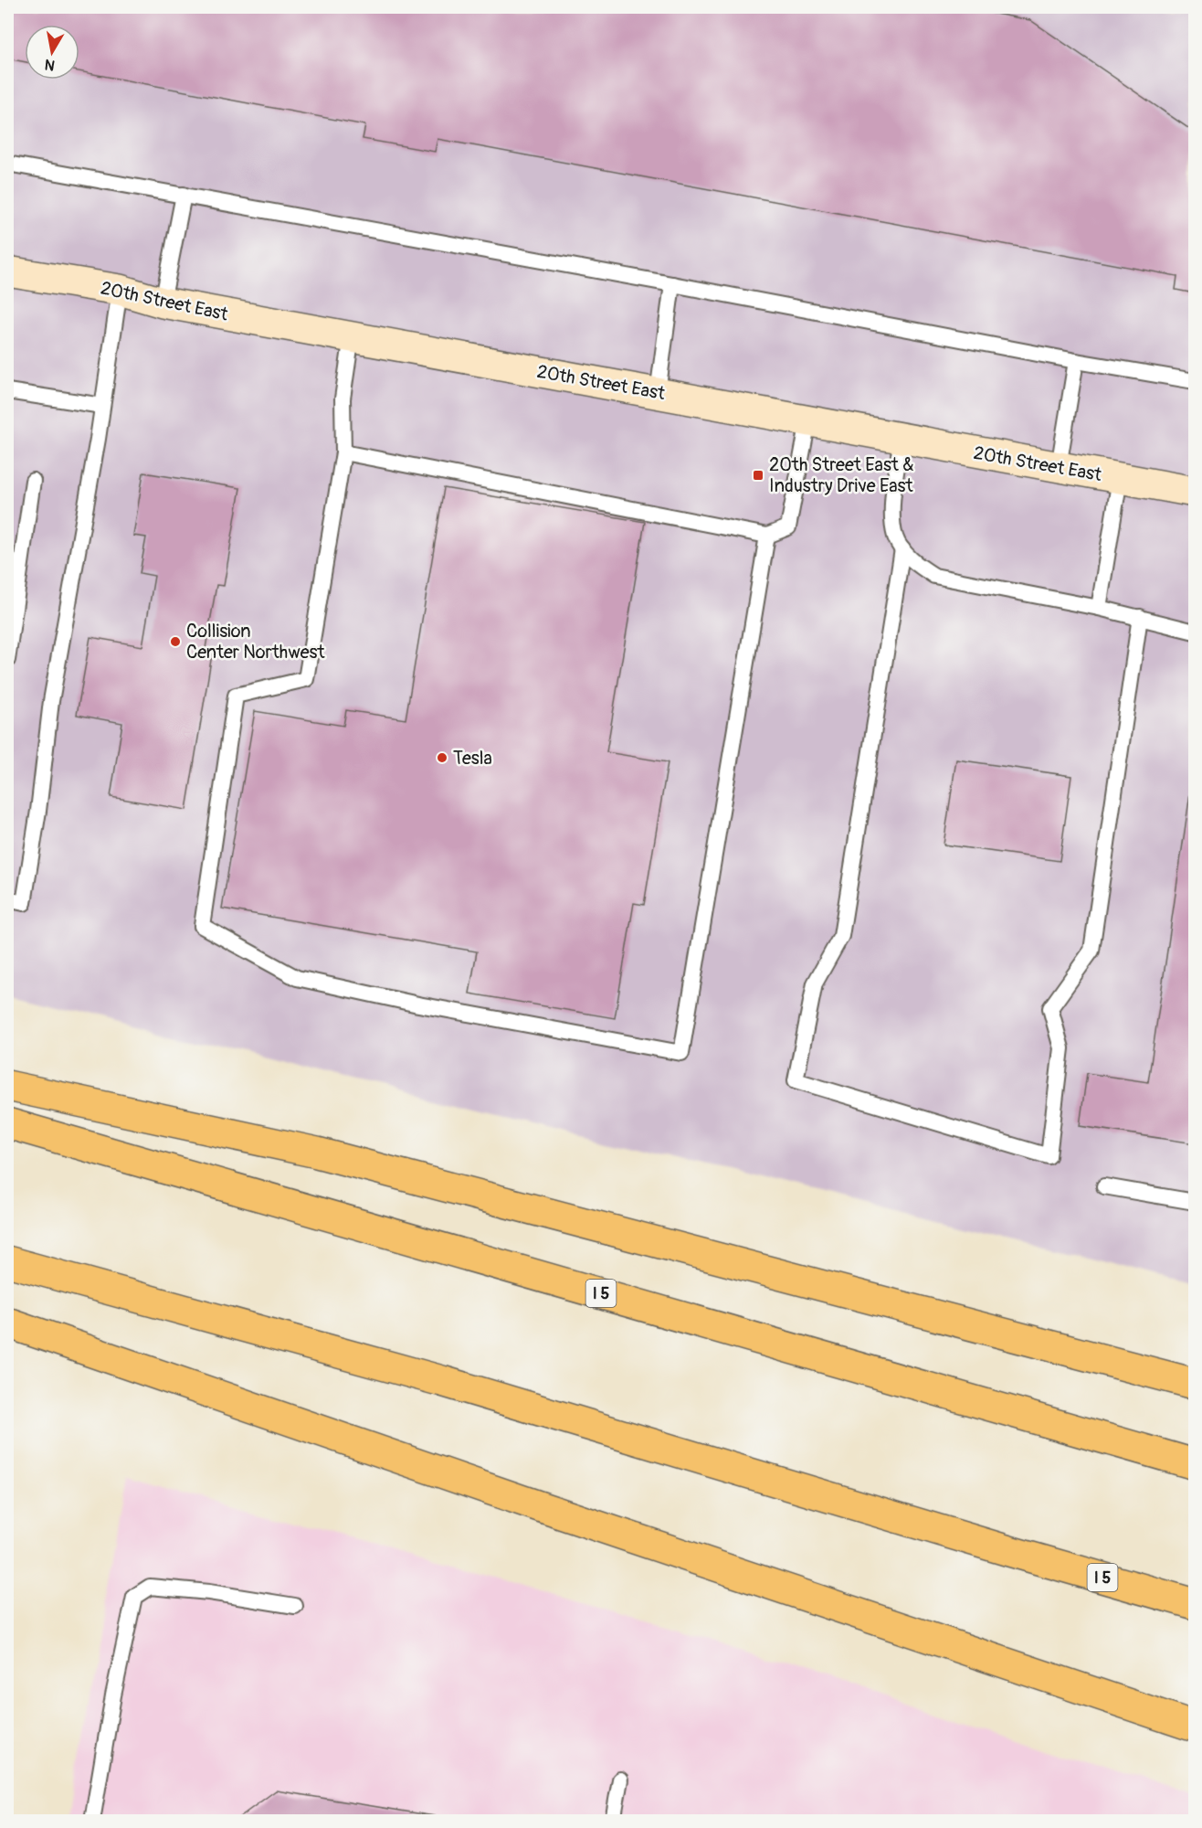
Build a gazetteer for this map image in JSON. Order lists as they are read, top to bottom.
{
  "streets": {
    "highway": ["I 5"],
    "main road": ["20th Street East"]
  },
  "places": {
    "transit": ["20th Street East & Industry Drive East"],
    "other": ["Collision Center Northwest", "Tesla"]
  },
  "north": "bottom"
}
